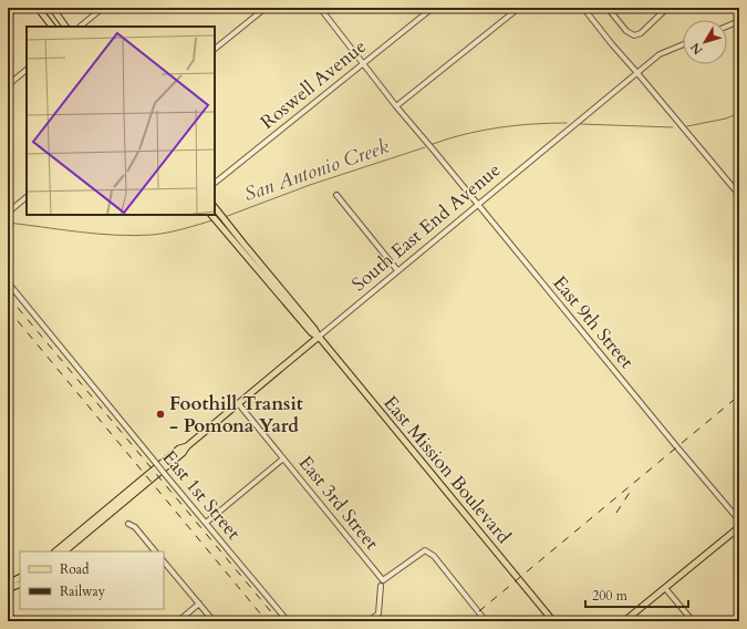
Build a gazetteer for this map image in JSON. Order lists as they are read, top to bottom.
{
  "streets": {
    "main road": ["South East End Avenue", "East Mission Boulevard"],
    "street": [
      "Roswell Avenue",
      "East 9th Street",
      "East 1st Street",
      "East 3rd Street"
    ]
  },
  "crossings": [
    ["Roswell Avenue", "East 9th Street"],
    ["South East End Avenue", "East 9th Street"],
    ["South East End Avenue", "East Mission Boulevard"],
    ["South East End Avenue", "East 3rd Street"]
  ],
  "water": ["San Antonio Creek"],
  "places": ["Foothill Transit - Pomona Yard"],
  "legend": ["Road", "Railway"],
  "scale_bar": "200 m",
  "north": "bottom left"
}
